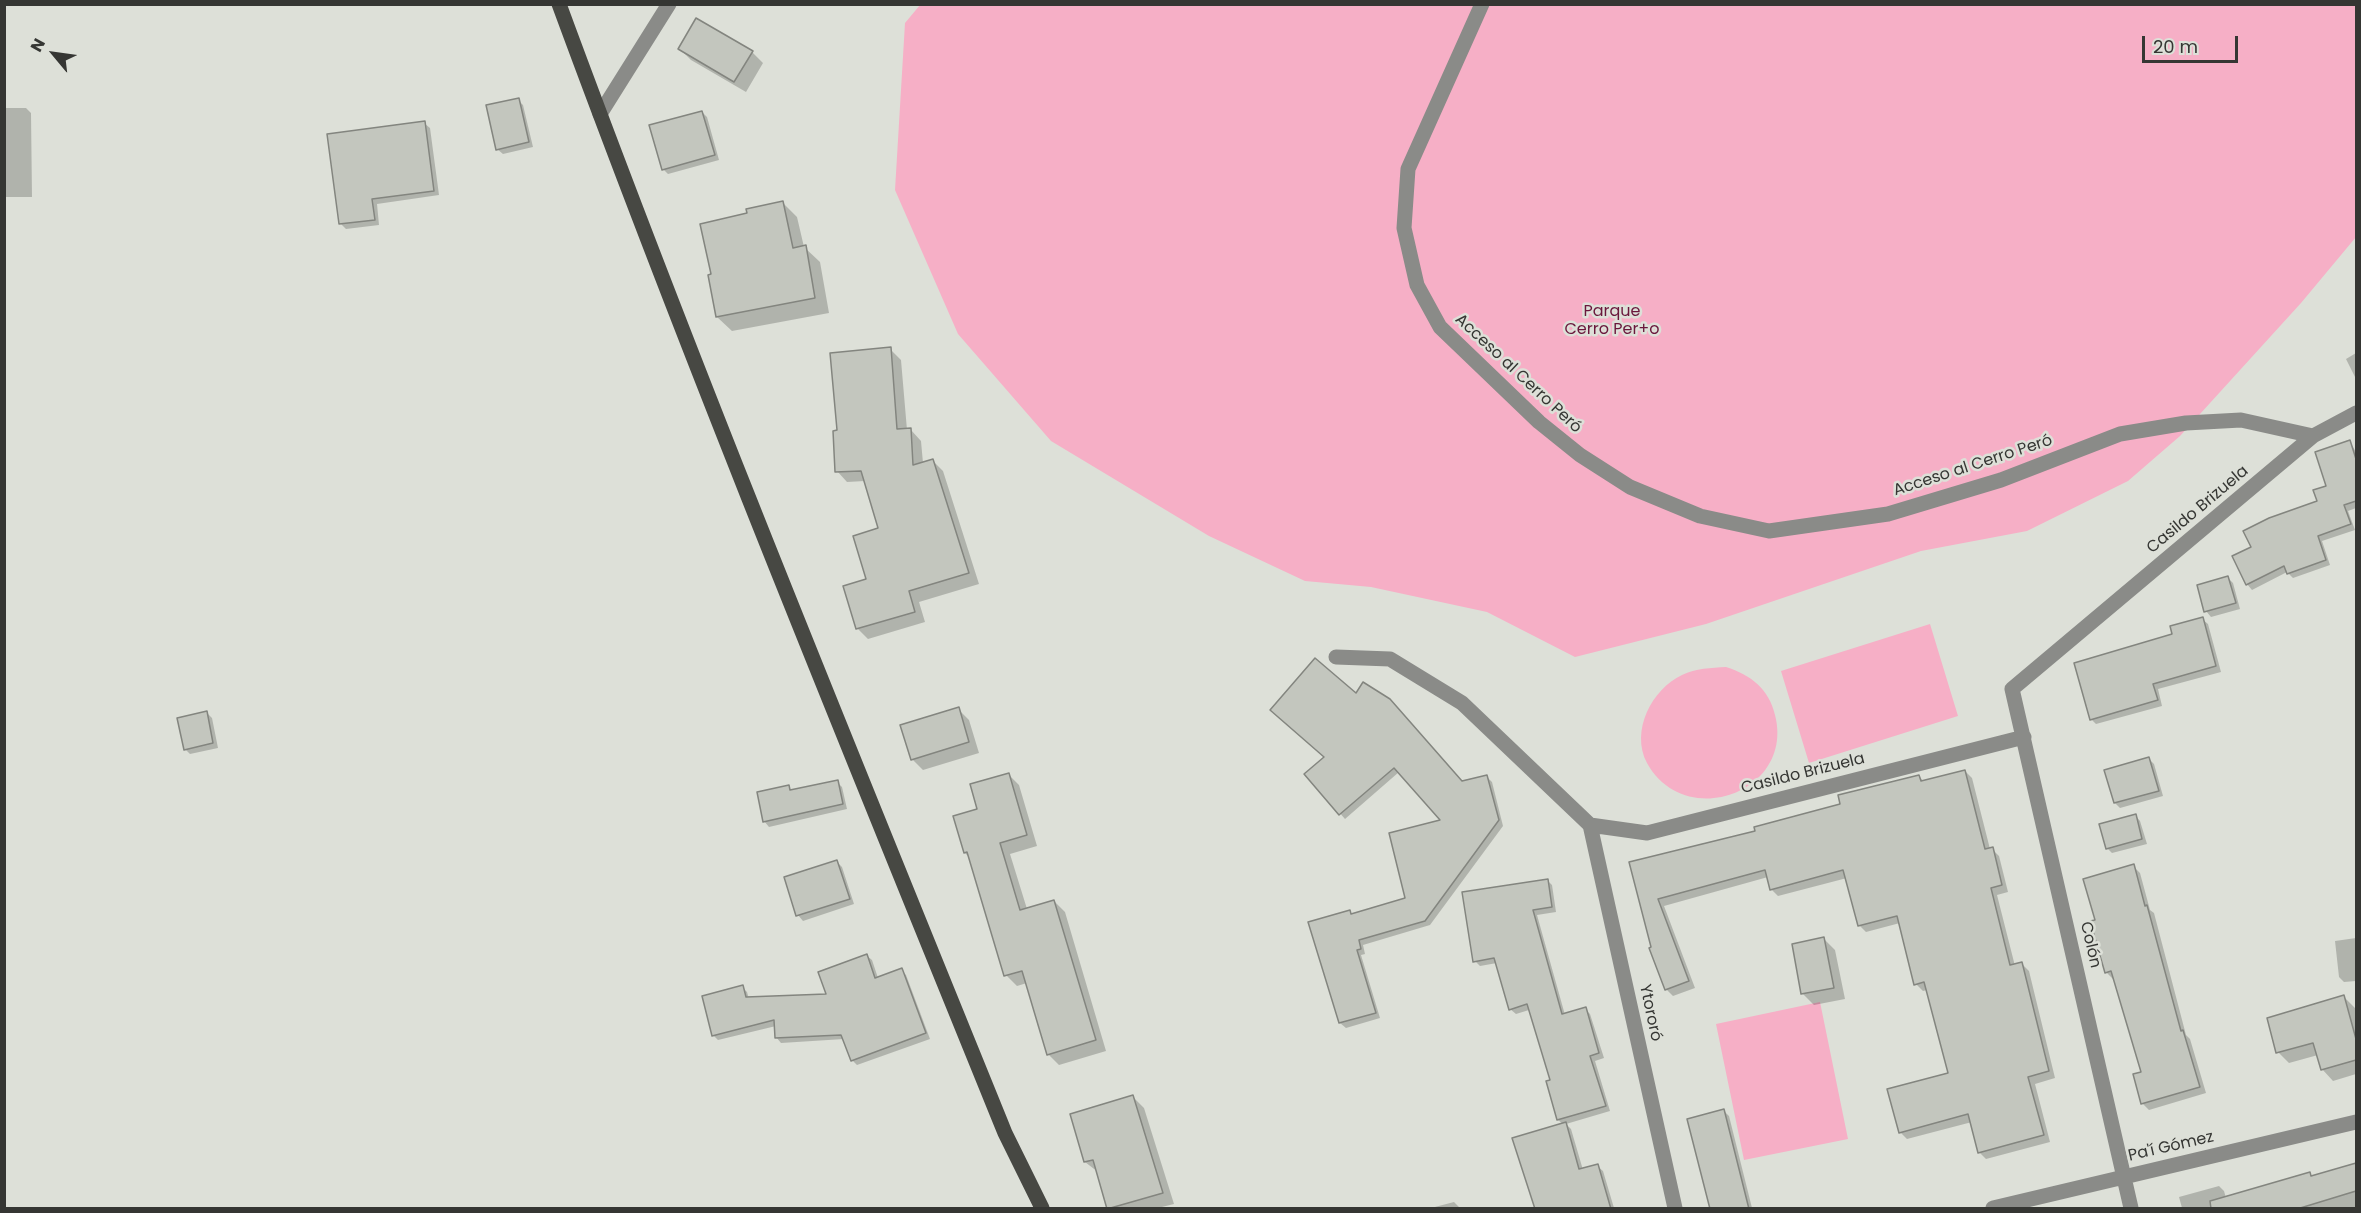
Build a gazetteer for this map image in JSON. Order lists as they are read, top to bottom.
{
  "streets": {
    "street": [
      "Acceso al Cerro Peró",
      "Casildo Brizuela",
      "Colón",
      "Ytororó",
      "Pa'í Gómez"
    ]
  },
  "crossings": [
    ["Acceso al Cerro Peró", "Casildo Brizuela"],
    ["Casildo Brizuela", "Colón"],
    ["Casildo Brizuela", "Ytororó"],
    ["Colón", "Pa'í Gómez"]
  ],
  "parks": ["Parque Cerro Per+o"],
  "scale_bar": "20 m",
  "north": "top left"
}
